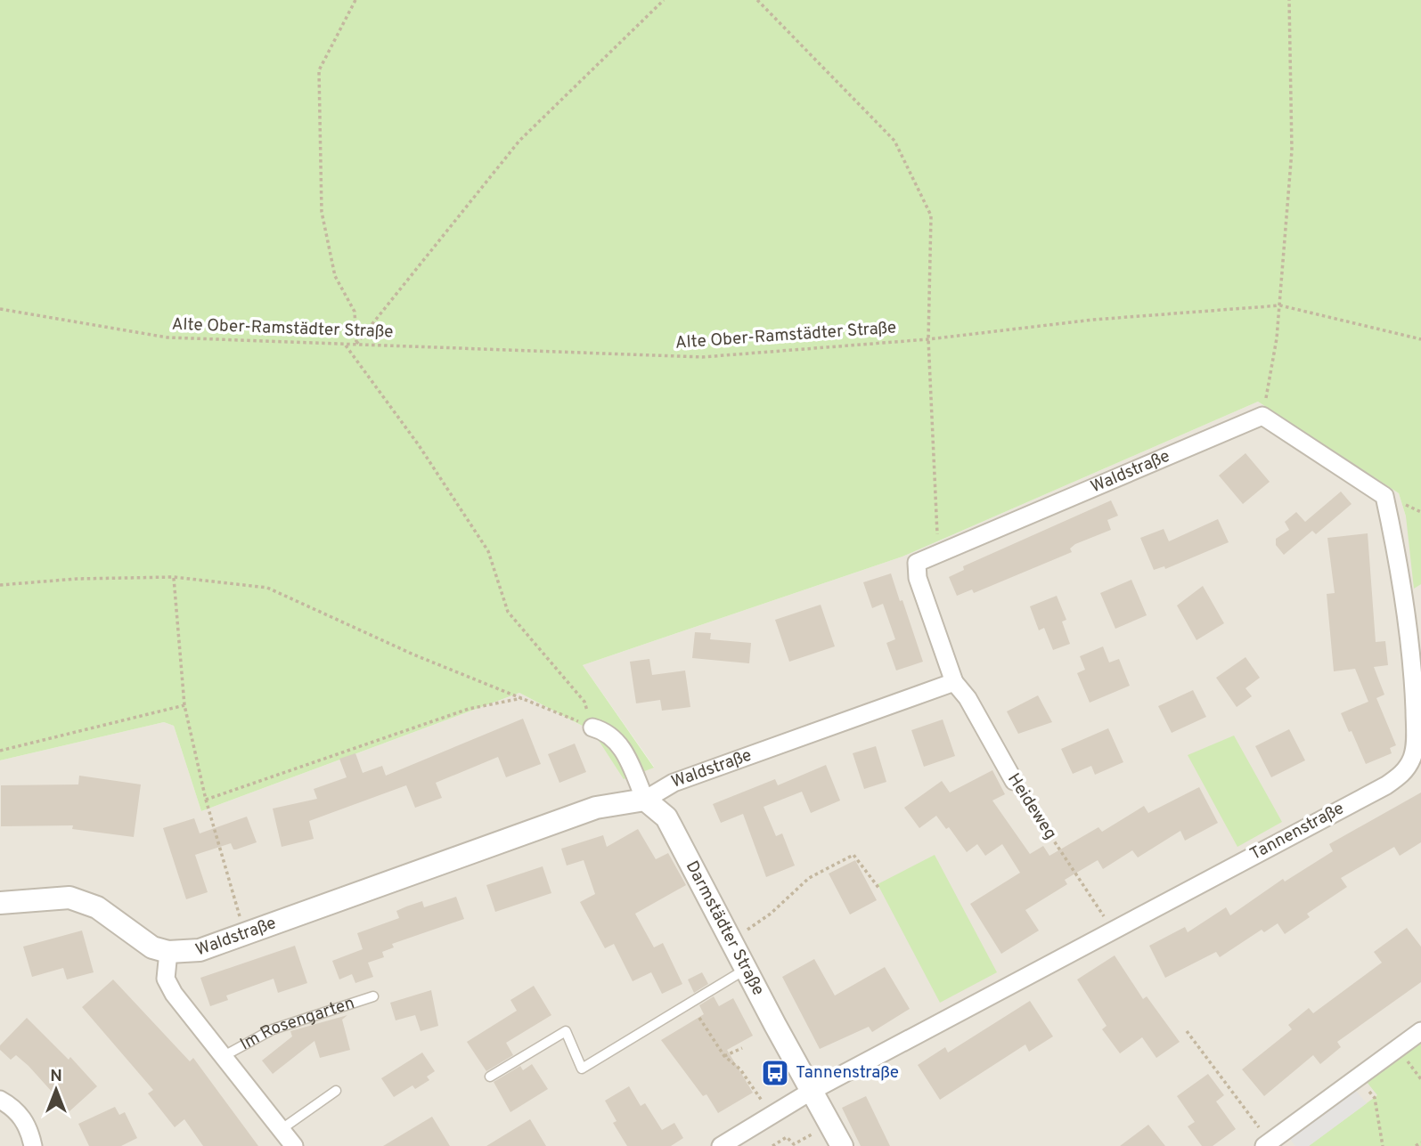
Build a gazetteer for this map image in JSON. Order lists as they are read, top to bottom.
{
  "streets": {
    "street": [
      "Waldstraße",
      "Heideweg",
      "Tannenstraße",
      "Darmstädter Straße",
      "Im Rosengarten"
    ],
    "path": ["Alte Ober-Ramstädter Straße"]
  },
  "crossings": [
    ["Waldstraße", "Heideweg"],
    ["Waldstraße", "Tannenstraße"],
    ["Waldstraße", "Darmstädter Straße"],
    ["Waldstraße", "Im Rosengarten"],
    ["Heideweg", "Tannenstraße"],
    ["Tannenstraße", "Darmstädter Straße"]
  ],
  "places": {
    "bus stop": ["Tannenstraße"]
  },
  "north": "top"
}
